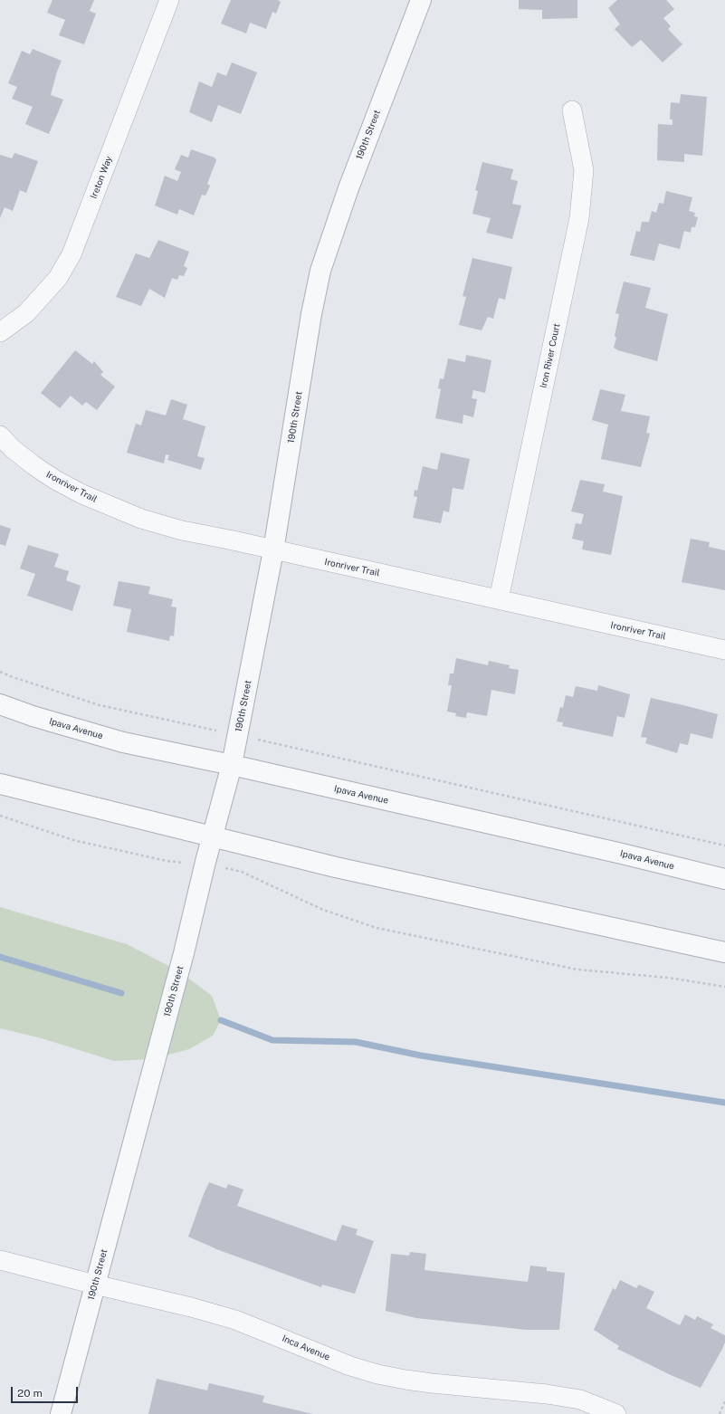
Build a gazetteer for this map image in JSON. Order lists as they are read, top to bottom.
{
  "streets": {
    "street": [
      "190th Street",
      "Ireton Way",
      "Iron River Court",
      "Ironriver Trail",
      "Ipava Avenue",
      "Inca Avenue"
    ]
  },
  "crossings": [
    ["190th Street", "Ironriver Trail"],
    ["190th Street", "Ipava Avenue"],
    ["190th Street", "Inca Avenue"],
    ["Iron River Court", "Ironriver Trail"]
  ],
  "scale_bar": "20 m"
}
